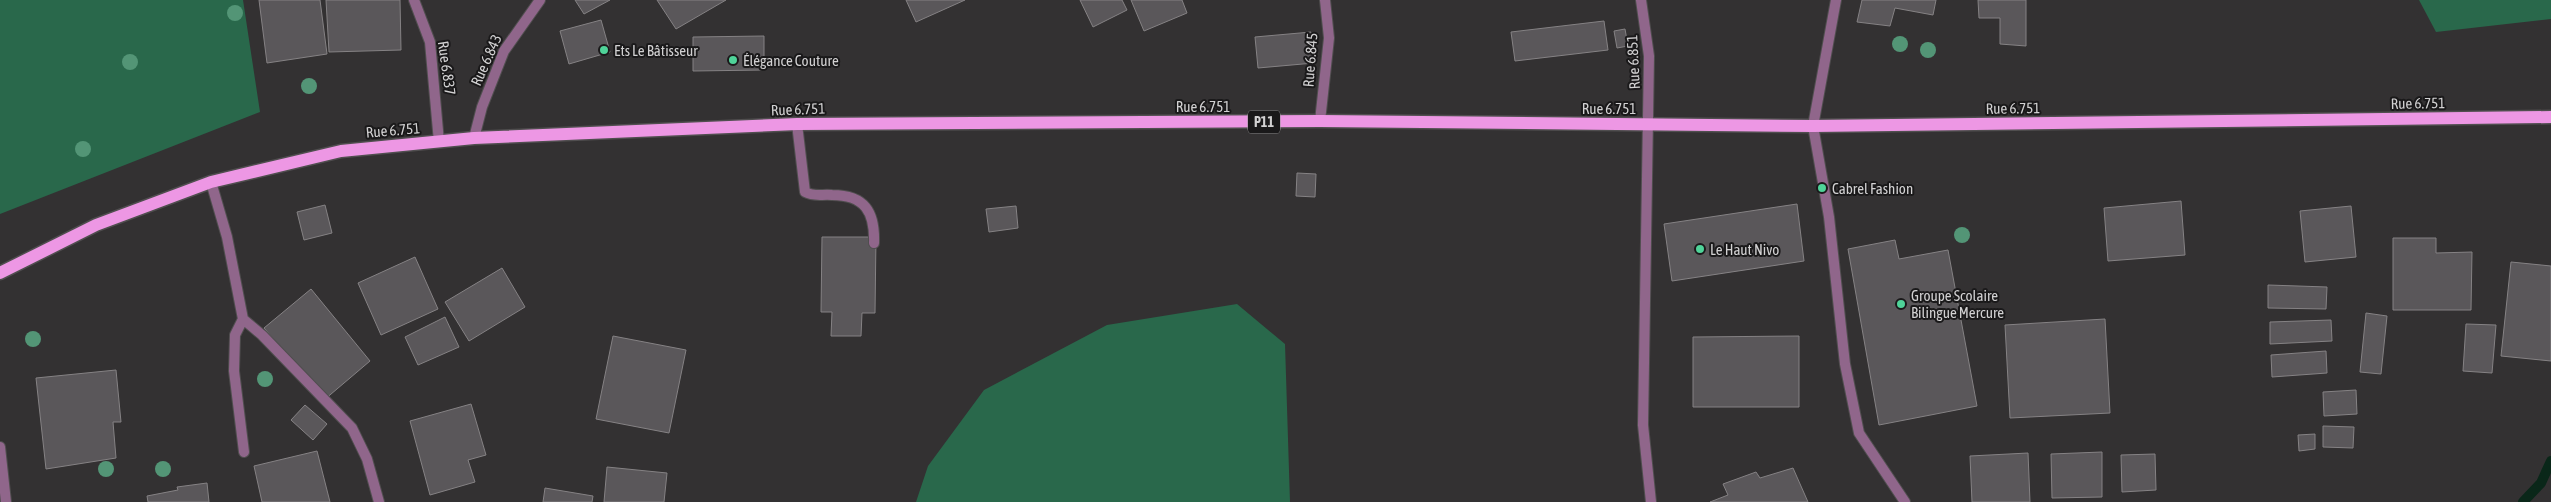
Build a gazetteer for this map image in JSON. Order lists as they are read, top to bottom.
{
  "streets": {
    "main road": ["Rue 6.751", "P11"],
    "street": [
      "Rue 6.843",
      "Rue 6.845",
      "Rue 6.851",
      "Rue 6.837"
    ]
  },
  "crossings": [
    ["Rue 6.843", "Rue 6.751"],
    ["Rue 6.845", "Rue 6.751"],
    ["Rue 6.851", "Rue 6.751"],
    ["Rue 6.837", "Rue 6.751"]
  ],
  "places": [
    "Ets Le Bâtisseur",
    "Élégance Couture",
    "Cabrel Fashion",
    "Le Haut Nivo",
    "Groupe Scolaire Bilingue Mercure"
  ]
}
